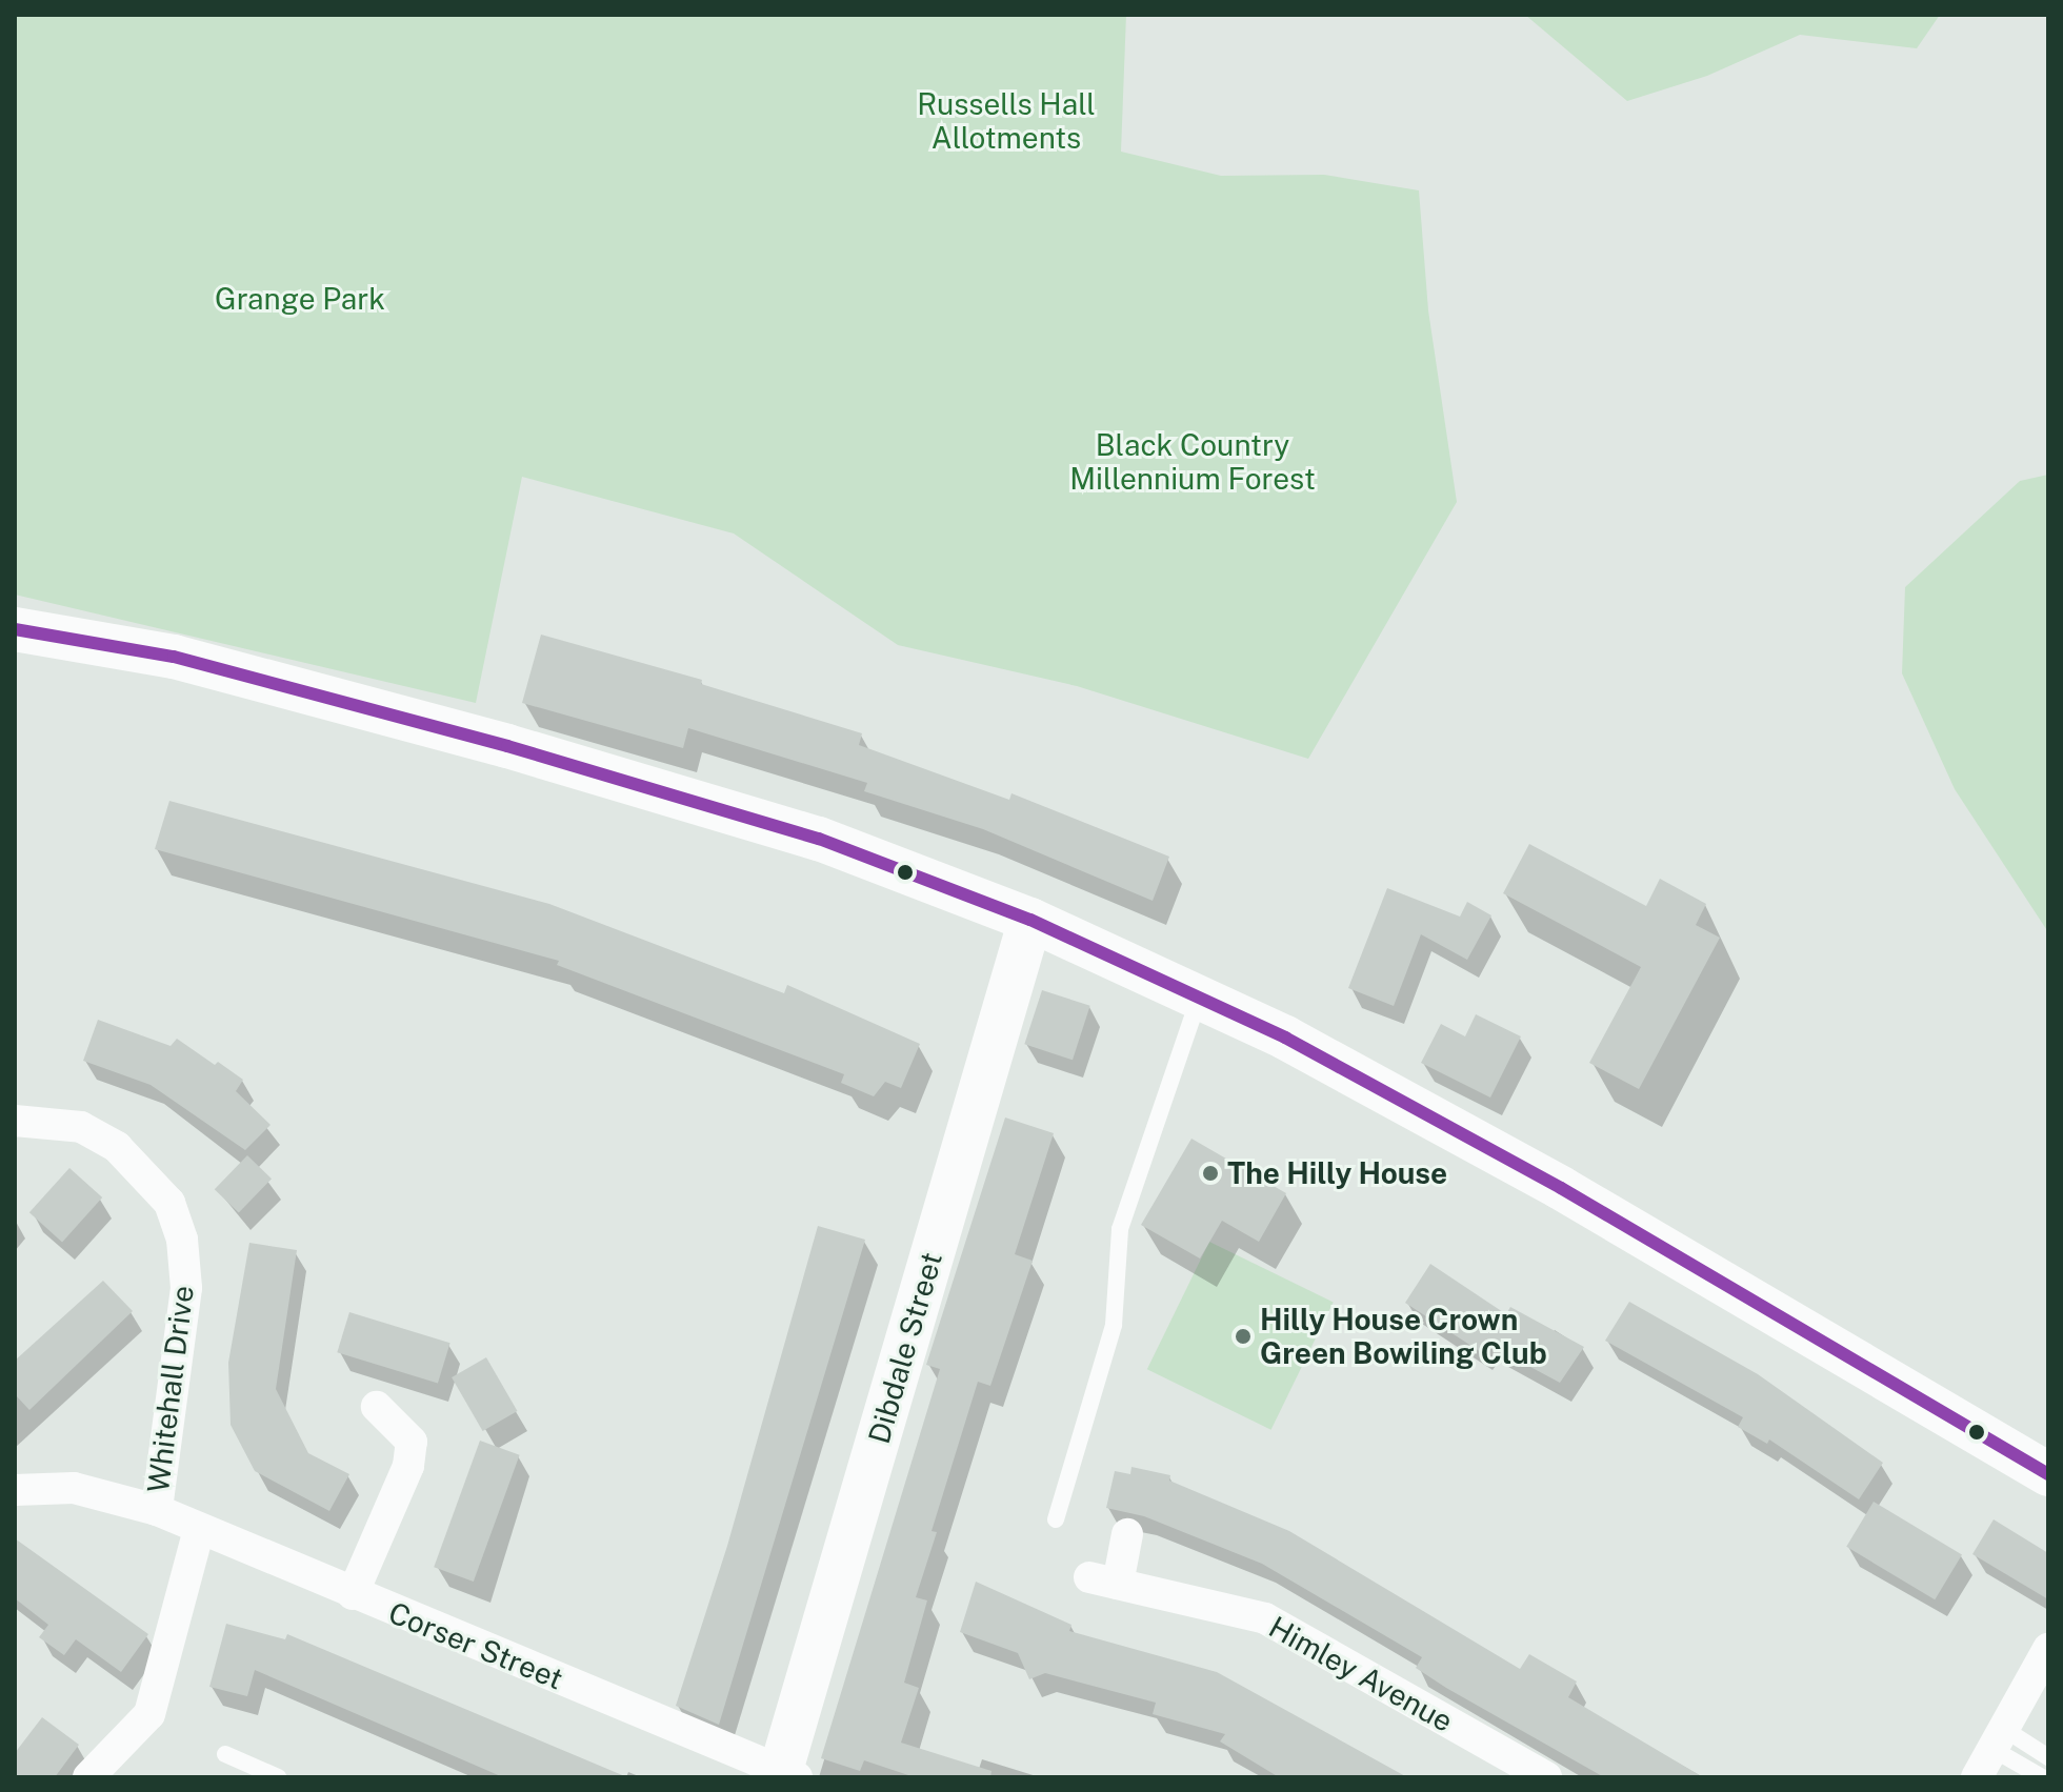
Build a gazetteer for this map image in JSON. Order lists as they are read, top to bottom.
{
  "streets": {
    "main road": ["Dibdale Street"],
    "street": ["Whitehall Drive", "Corser Street", "Himley Avenue"]
  },
  "crossings": [
    ["Dibdale Street", "Corser Street"],
    ["Whitehall Drive", "Corser Street"]
  ],
  "parks": ["Russells Hall Allotments", "Grange Park", "Black Country Millennium Forest"],
  "places": ["The Hilly House", "Hilly House Crown Green Bowiling Club"]
}
